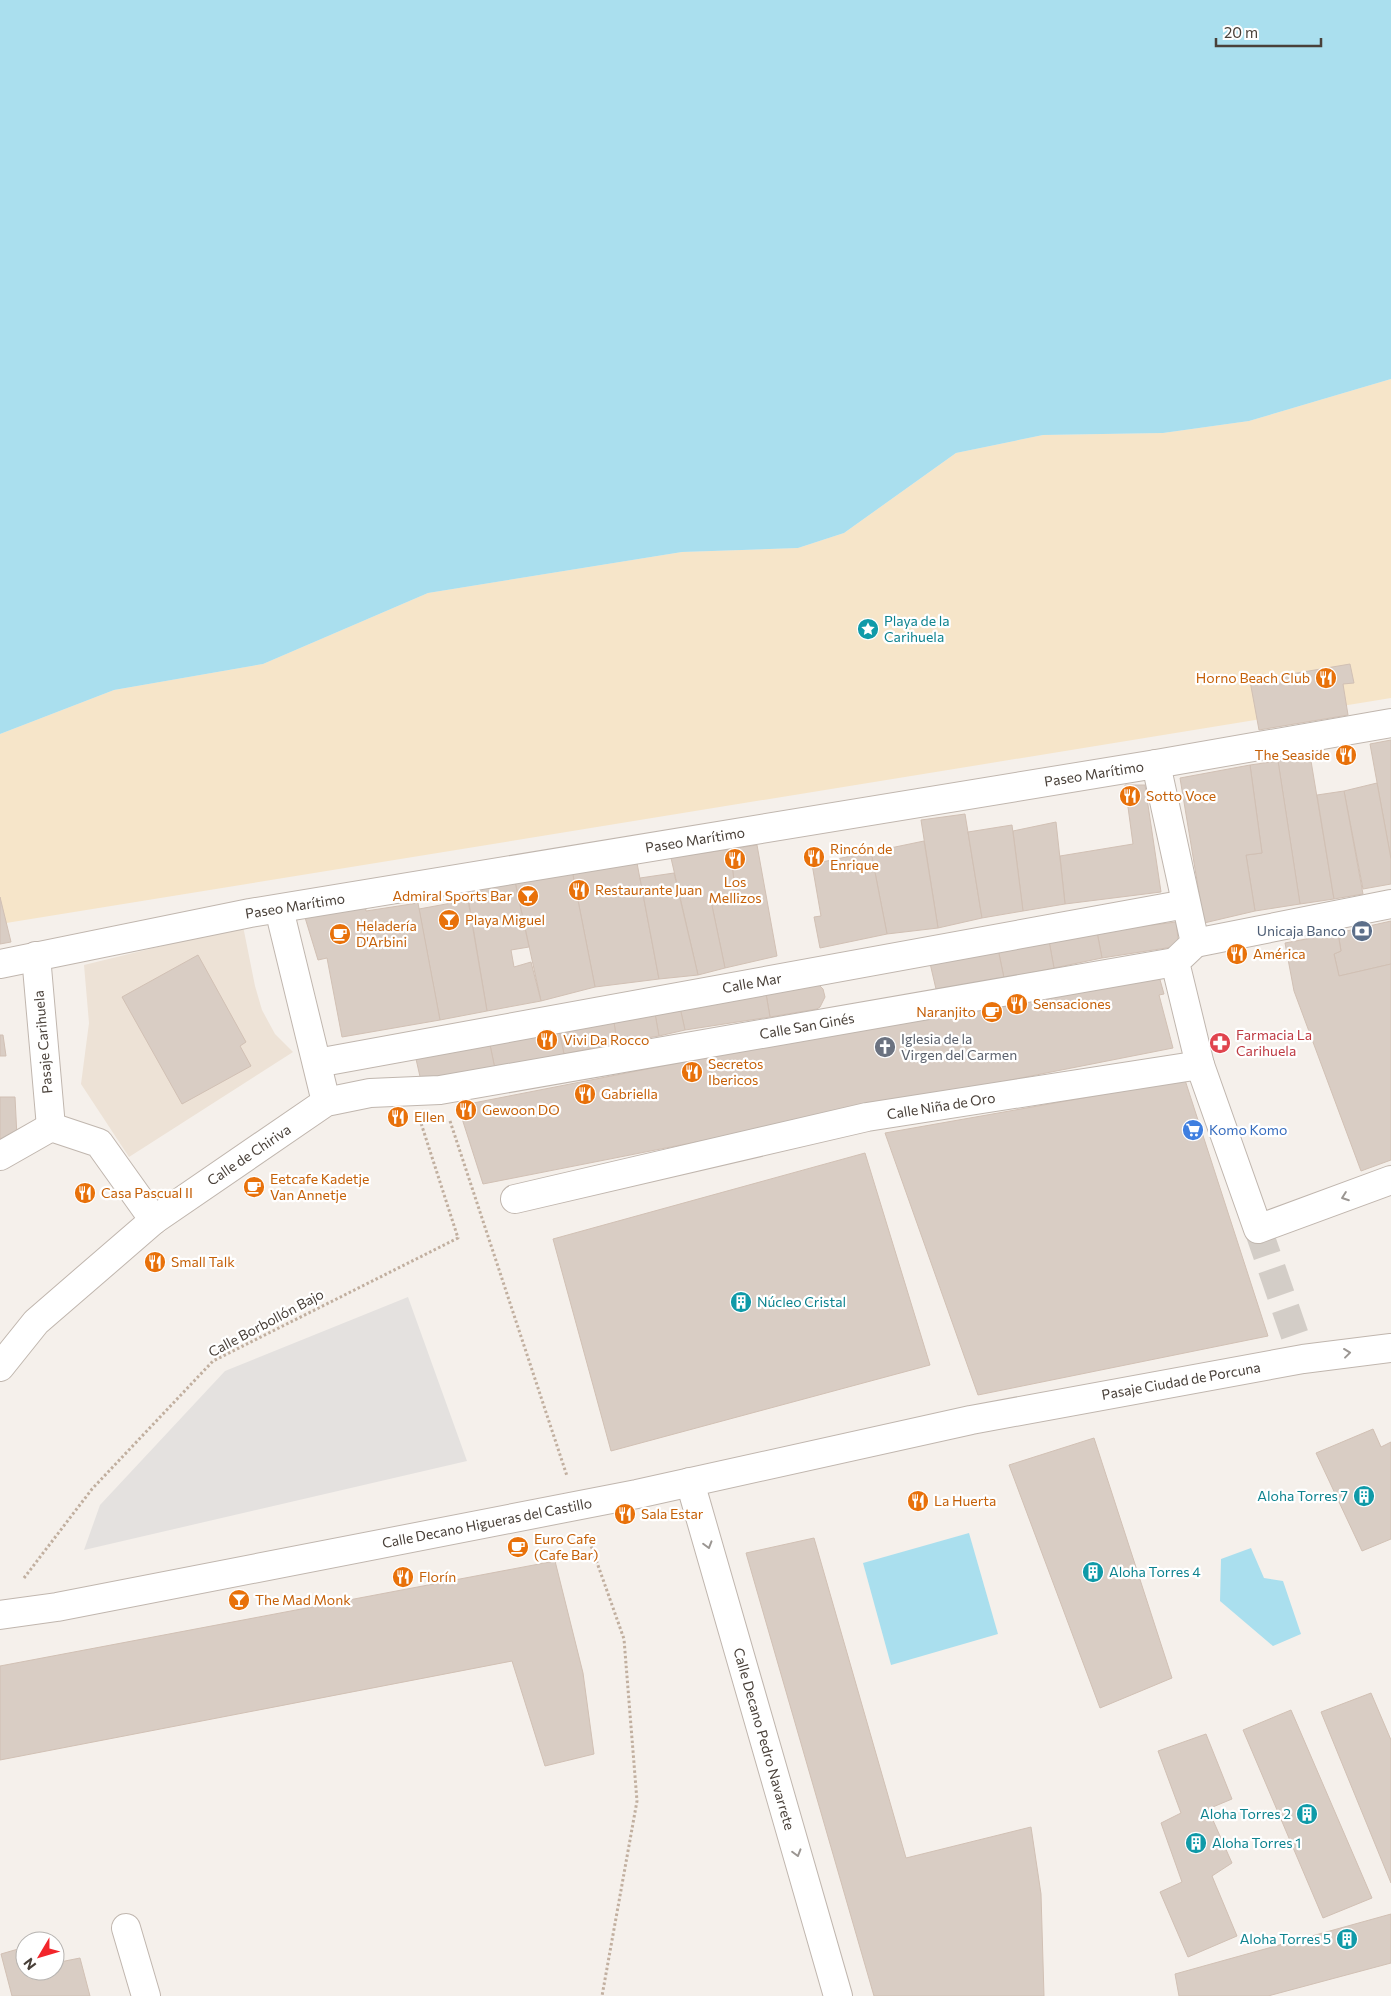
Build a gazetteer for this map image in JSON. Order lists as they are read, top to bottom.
{
  "streets": {
    "street": [
      "Paseo Marítimo",
      "Calle Mar",
      "Calle San Ginés",
      "Pasaje Carihuela",
      "Calle Niña de Oro",
      "Calle de Chiriva",
      "Pasaje Ciudad de Porcuna",
      "Calle Decano Higueras del Castillo",
      "Calle Decano Pedro Navarrete"
    ],
    "path": ["Calle Borbollón Bajo"]
  },
  "crossings": [
    ["Paseo Marítimo", "Pasaje Carihuela"],
    ["Calle San Ginés", "Calle de Chiriva"],
    ["Calle de Chiriva", "Calle Borbollón Bajo"],
    ["Pasaje Ciudad de Porcuna", "Calle Decano Higueras del Castillo"],
    ["Calle Decano Higueras del Castillo", "Calle Decano Pedro Navarrete"]
  ],
  "one_way": ["Pasaje Ciudad de Porcuna", "Calle Decano Pedro Navarrete"],
  "places": {
    "place": ["Playa de la Carihuela"],
    "restaurant": [
      "Horno Beach Club",
      "The Seaside",
      "Sotto Voce",
      "Rincón de Enrique",
      "Los Mellizos",
      "Restaurante Juan",
      "América",
      "Sensaciones",
      "Vivi Da Rocco",
      "Secretos Ibericos",
      "Gabriella",
      "Gewoon DO",
      "Ellen",
      "Casa Pascual II",
      "Small Talk",
      "La Huerta",
      "Sala Estar",
      "Florín"
    ],
    "bar": ["Admiral Sports Bar", "Playa Miguel", "The Mad Monk"],
    "bank": ["Unicaja Banco"],
    "cafe": [
      "Heladería D'Arbini",
      "Naranjito",
      "Eetcafe Kadetje Van Annetje",
      "Euro Cafe (Cafe Bar)"
    ],
    "pharmacy": ["Farmacia La Carihuela"],
    "church": ["Iglesia de la Virgen del Carmen"],
    "supermarket": ["Komo Komo"],
    "building": [
      "Núcleo Cristal",
      "Aloha Torres 7",
      "Aloha Torres 4",
      "Aloha Torres 2",
      "Aloha Torres 1",
      "Aloha Torres 5"
    ]
  },
  "scale_bar": "20 m",
  "north": "bottom left"
}
